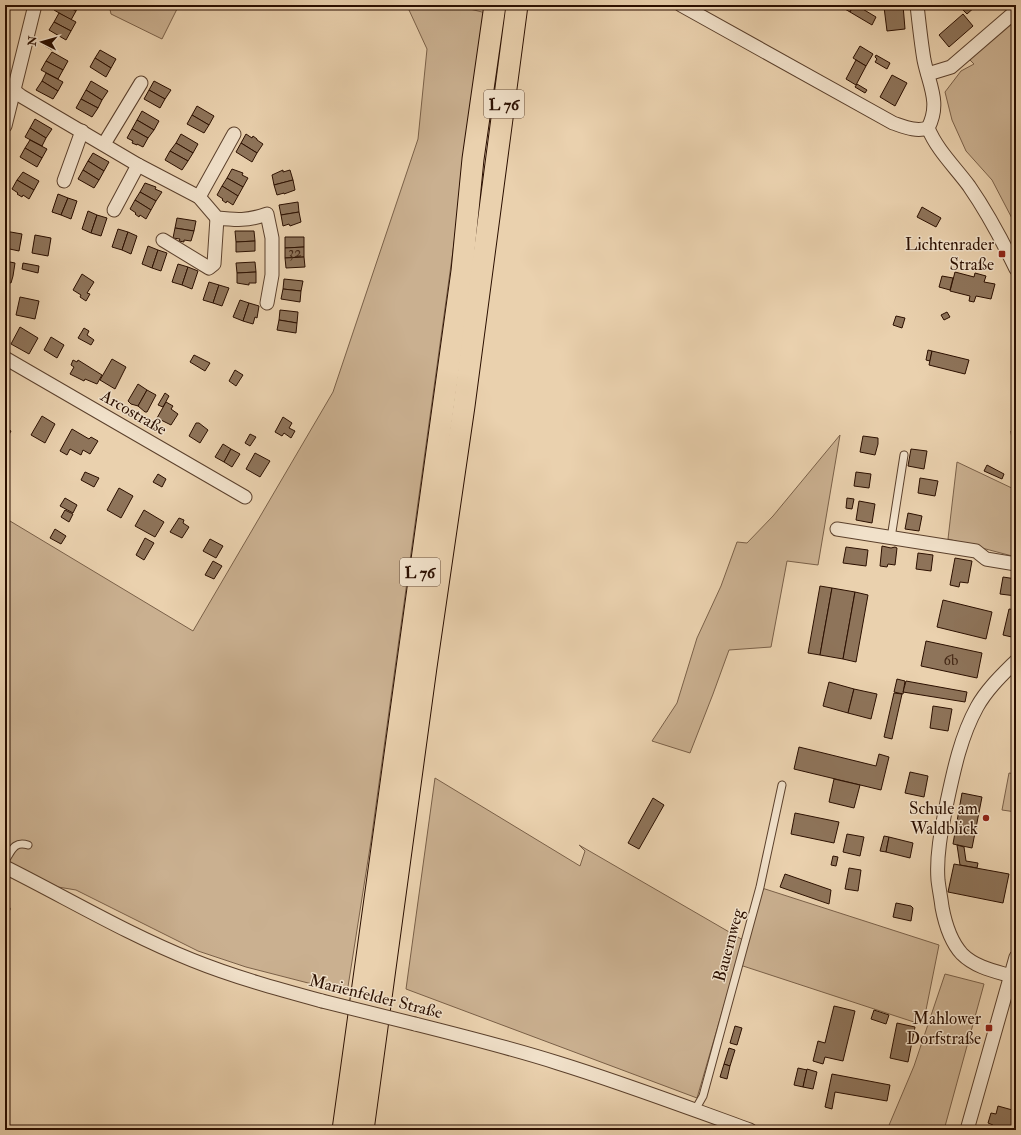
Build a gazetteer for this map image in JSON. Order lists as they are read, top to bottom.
{
  "streets": {
    "main road": ["L 76"],
    "street": ["Arcostraße", "Marienfelder Straße"],
    "lane": ["Bauernweg"]
  },
  "crossings": [
    ["Bauernweg", "Marienfelder Straße"]
  ],
  "places": {
    "transit": ["Lichtenrader Straße", "Mahlower Dorfstraße"],
    "other": ["Schule am Waldblick"]
  },
  "house_numbers": ["32", "6b"],
  "north": "left"
}
